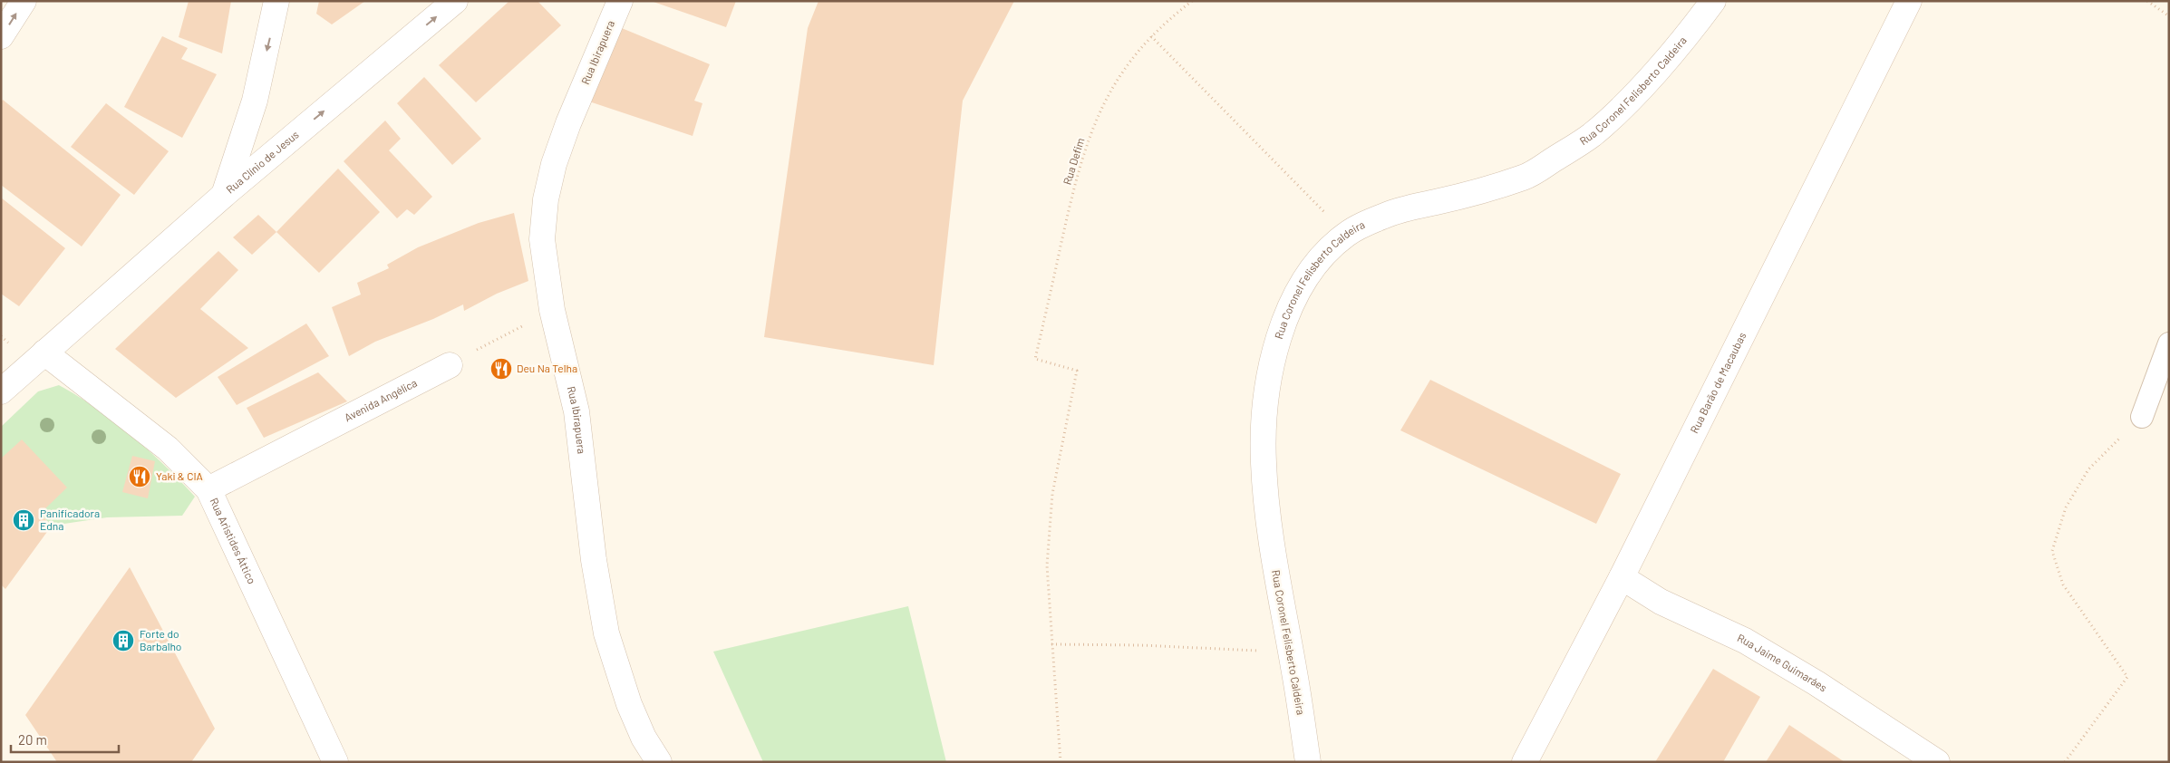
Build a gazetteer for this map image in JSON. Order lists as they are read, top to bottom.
{
  "streets": {
    "street": [
      "Rua Ibirapuera",
      "Rua Coronel Felisberto Caldeira",
      "Rua Clínio de Jesus",
      "Rua Barão de Macaubas",
      "Avenida Angélica",
      "Rua Aristides Áttico",
      "Rua Jaime Guimaráes"
    ],
    "path": ["Rua Defim"]
  },
  "crossings": [
    ["Rua Barão de Macaubas", "Rua Jaime Guimaráes"],
    ["Avenida Angélica", "Rua Aristides Áttico"]
  ],
  "places": {
    "restaurant": ["Deu Na Telha", "Yaki & CIA"],
    "building": ["Panificadora Edna", "Forte do Barbalho"]
  },
  "scale_bar": "20 m"
}
